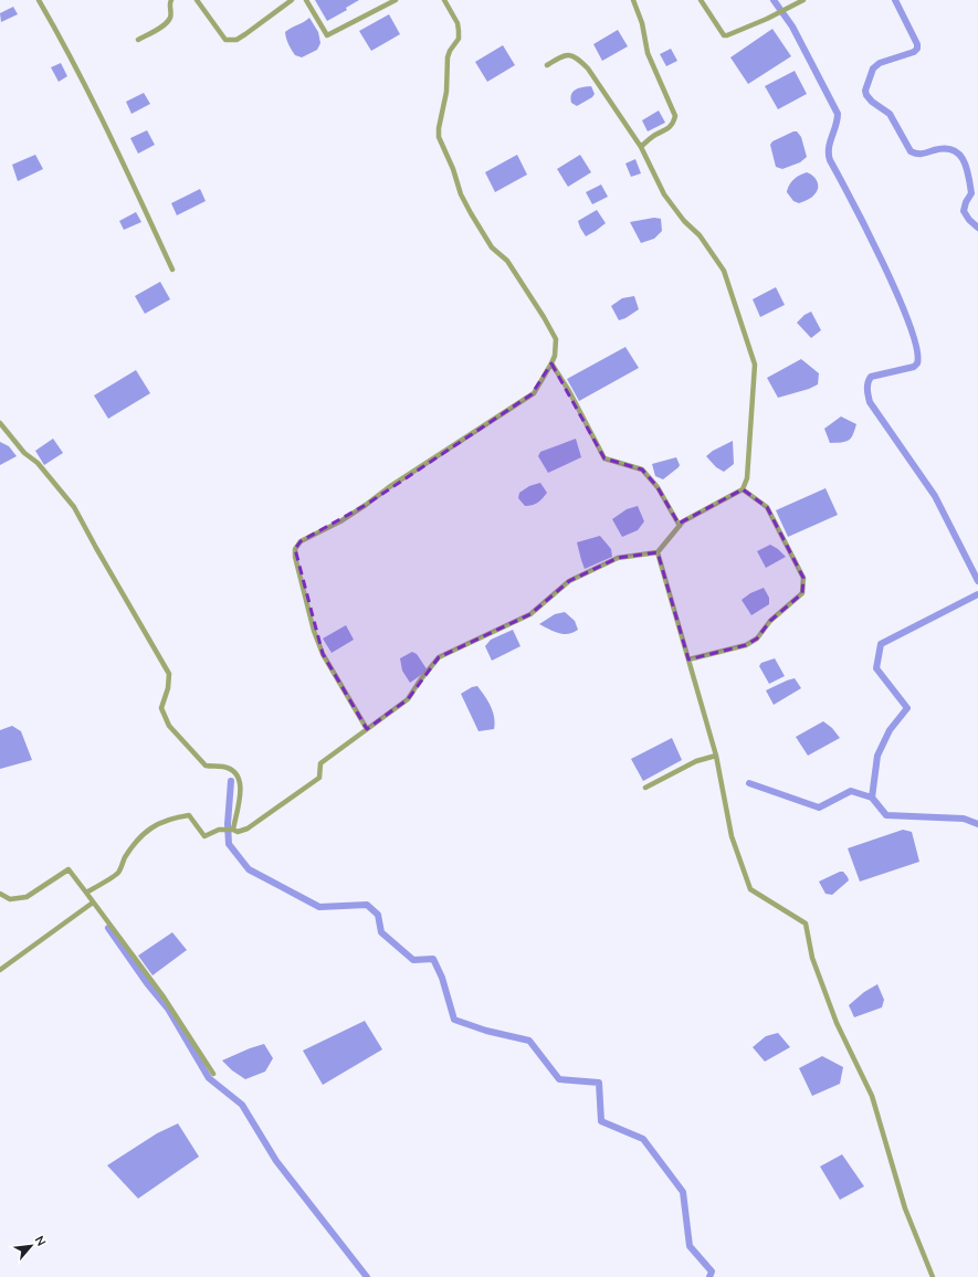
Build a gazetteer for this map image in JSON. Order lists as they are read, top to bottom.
{
  "north": "top right"
}
